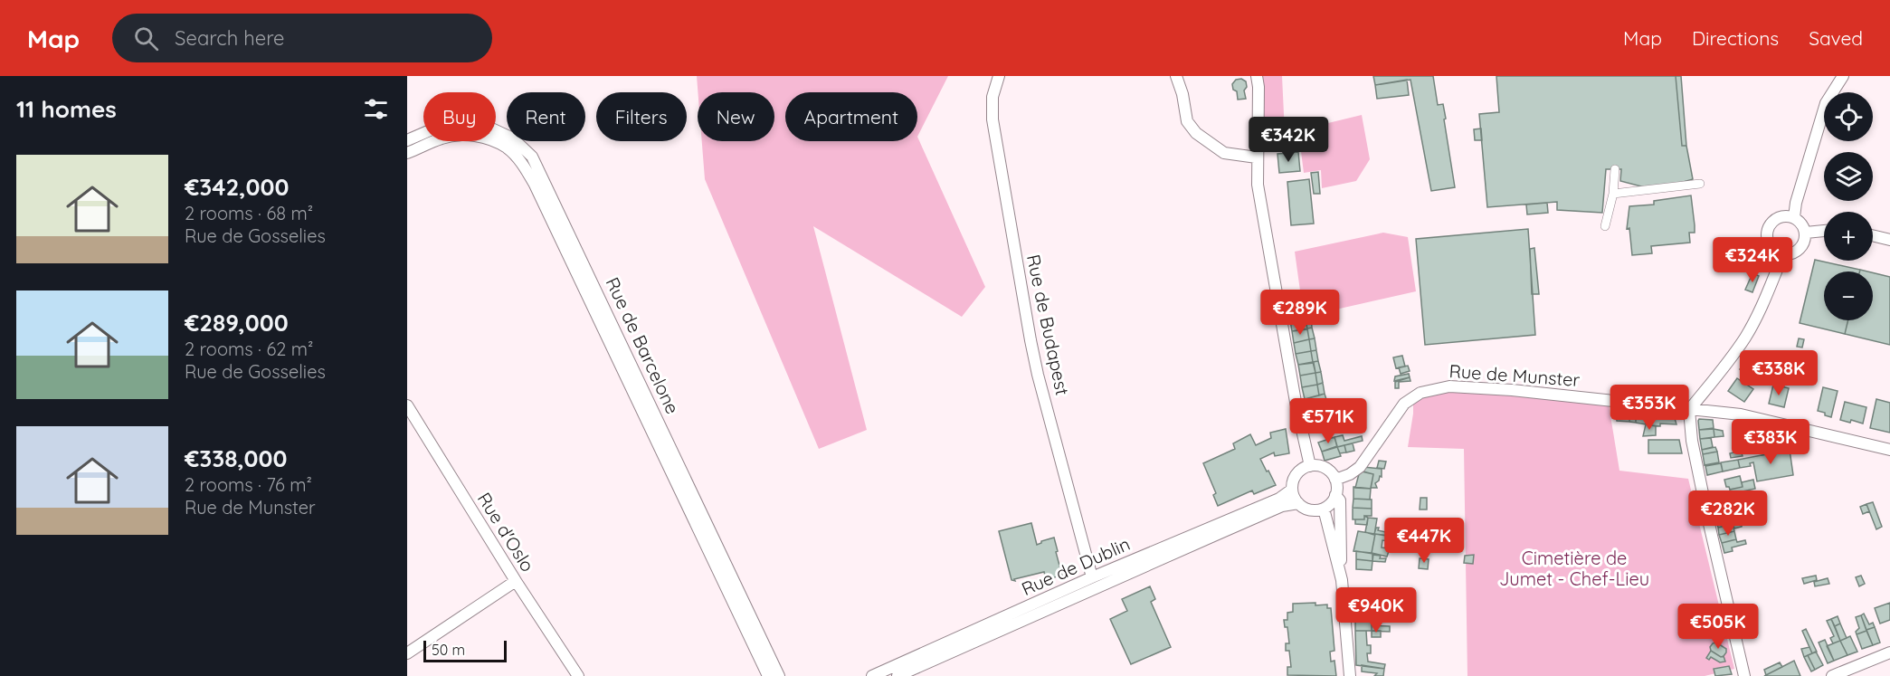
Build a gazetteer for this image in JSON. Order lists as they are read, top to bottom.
{
  "streets": {
    "street": [
      "Rue de Budapest",
      "Rue de Barcelone",
      "Rue de Munster",
      "Rue d'Oslo",
      "Rue de Dublin"
    ]
  },
  "crossings": [
    ["Rue de Budapest", "Rue de Dublin"],
    ["Rue de Munster", "Rue de Dublin"]
  ],
  "parks": ["Cimetière de Jumet - Chef-Lieu"],
  "scale_bar": "50 m",
  "page": {
    "header": "Map",
    "search": "Search here",
    "nav": ["Map", "Directions", "Saved"],
    "heading": "11 homes",
    "map_buttons": ["+", "−"],
    "chip": [
      "Buy",
      "Rent",
      "Filters",
      "New",
      "Apartment"
    ],
    "price": [
      "€342K",
      "€324K",
      "€289K",
      "€338K",
      "€353K",
      "€571K",
      "€383K",
      "€282K",
      "€447K",
      "€940K",
      "€505K"
    ],
    "list": [
      {
        "name": "€342,000",
        "note": "2 rooms · 68 m² · Rue de Gosselies"
      },
      {
        "name": "€289,000",
        "note": "2 rooms · 62 m² · Rue de Gosselies"
      },
      {
        "name": "€338,000",
        "note": "2 rooms · 76 m² · Rue de Munster"
      }
    ],
    "scale": "50 m"
  }
}
